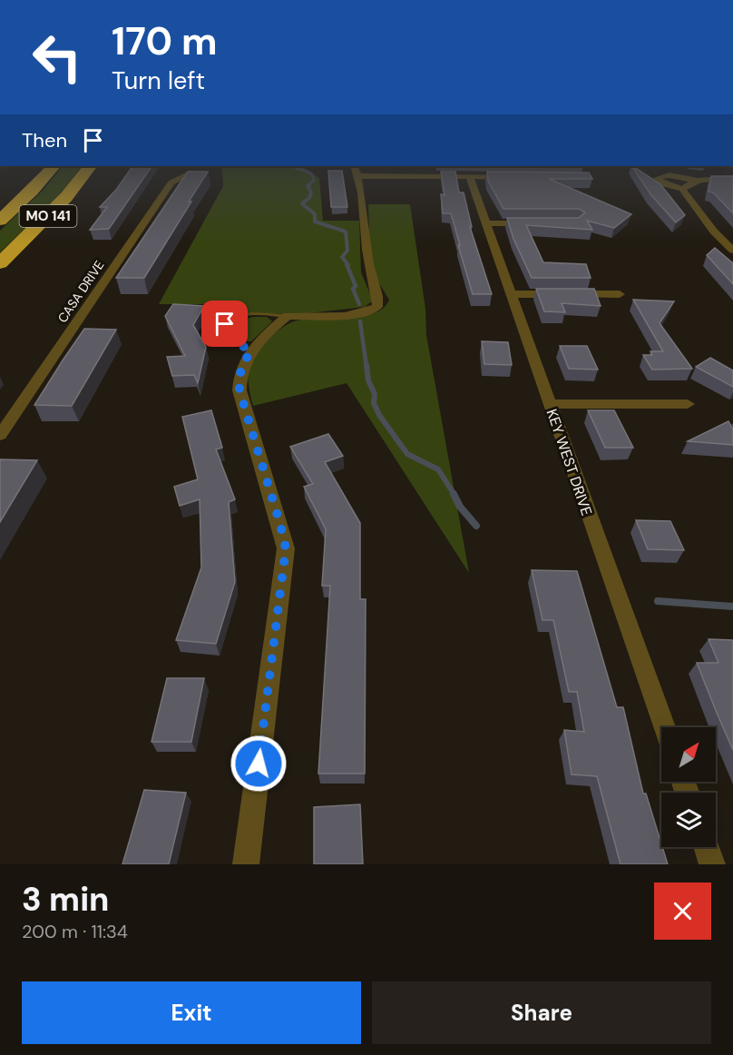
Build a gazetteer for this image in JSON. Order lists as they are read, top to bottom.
{
  "streets": {
    "highway": ["MO 141"],
    "street": ["CASA DRIVE", "KEY WEST DRIVE"]
  },
  "north": "top right",
  "page": {
    "turn": ["170 m", "Turn left"],
    "then": "Then",
    "heading": ["3 min", "200 m · 11:34"],
    "buttons": ["Exit", "Share"]
  }
}
